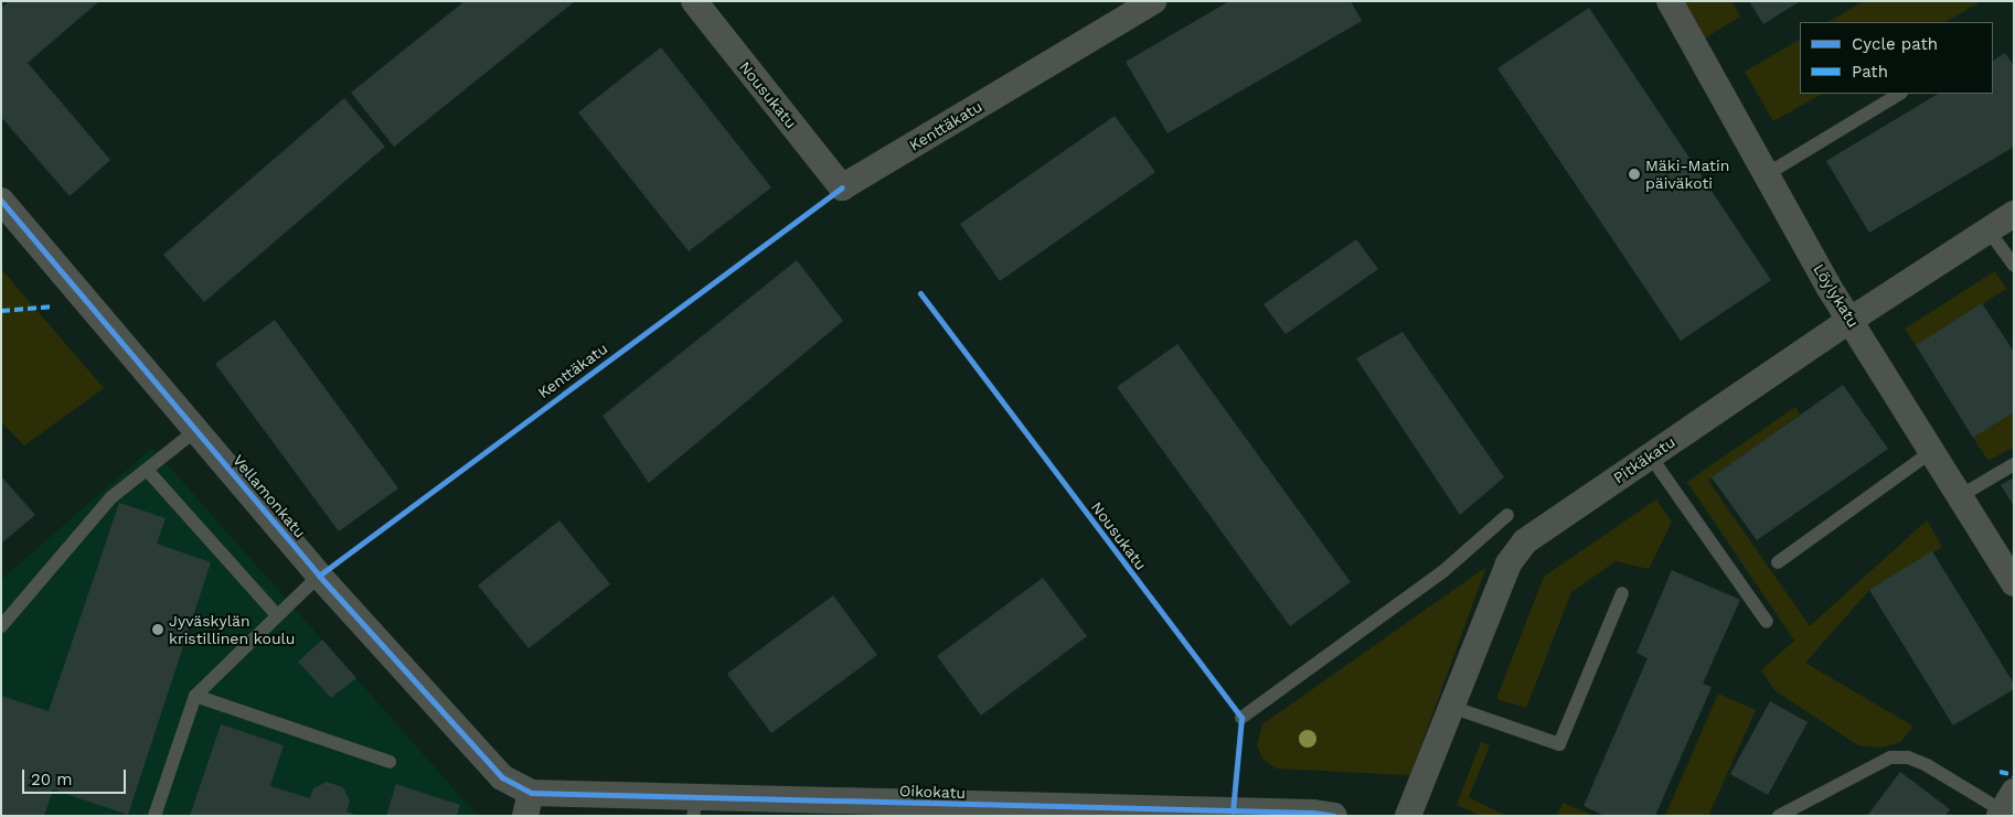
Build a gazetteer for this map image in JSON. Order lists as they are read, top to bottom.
{
  "streets": {
    "street": [
      "Nousukatu",
      "Kenttäkatu",
      "Löylykatu",
      "Pitkäkatu",
      "Vellamonkatu",
      "Oikokatu"
    ]
  },
  "crossings": [
    ["Nousukatu", "Kenttäkatu"],
    ["Löylykatu", "Pitkäkatu"],
    ["Vellamonkatu", "Oikokatu"]
  ],
  "places": ["Mäki-Matin päiväkoti", "Jyväskylän kristillinen koulu"],
  "legend": ["Cycle path", "Path"],
  "scale_bar": "20 m"
}
